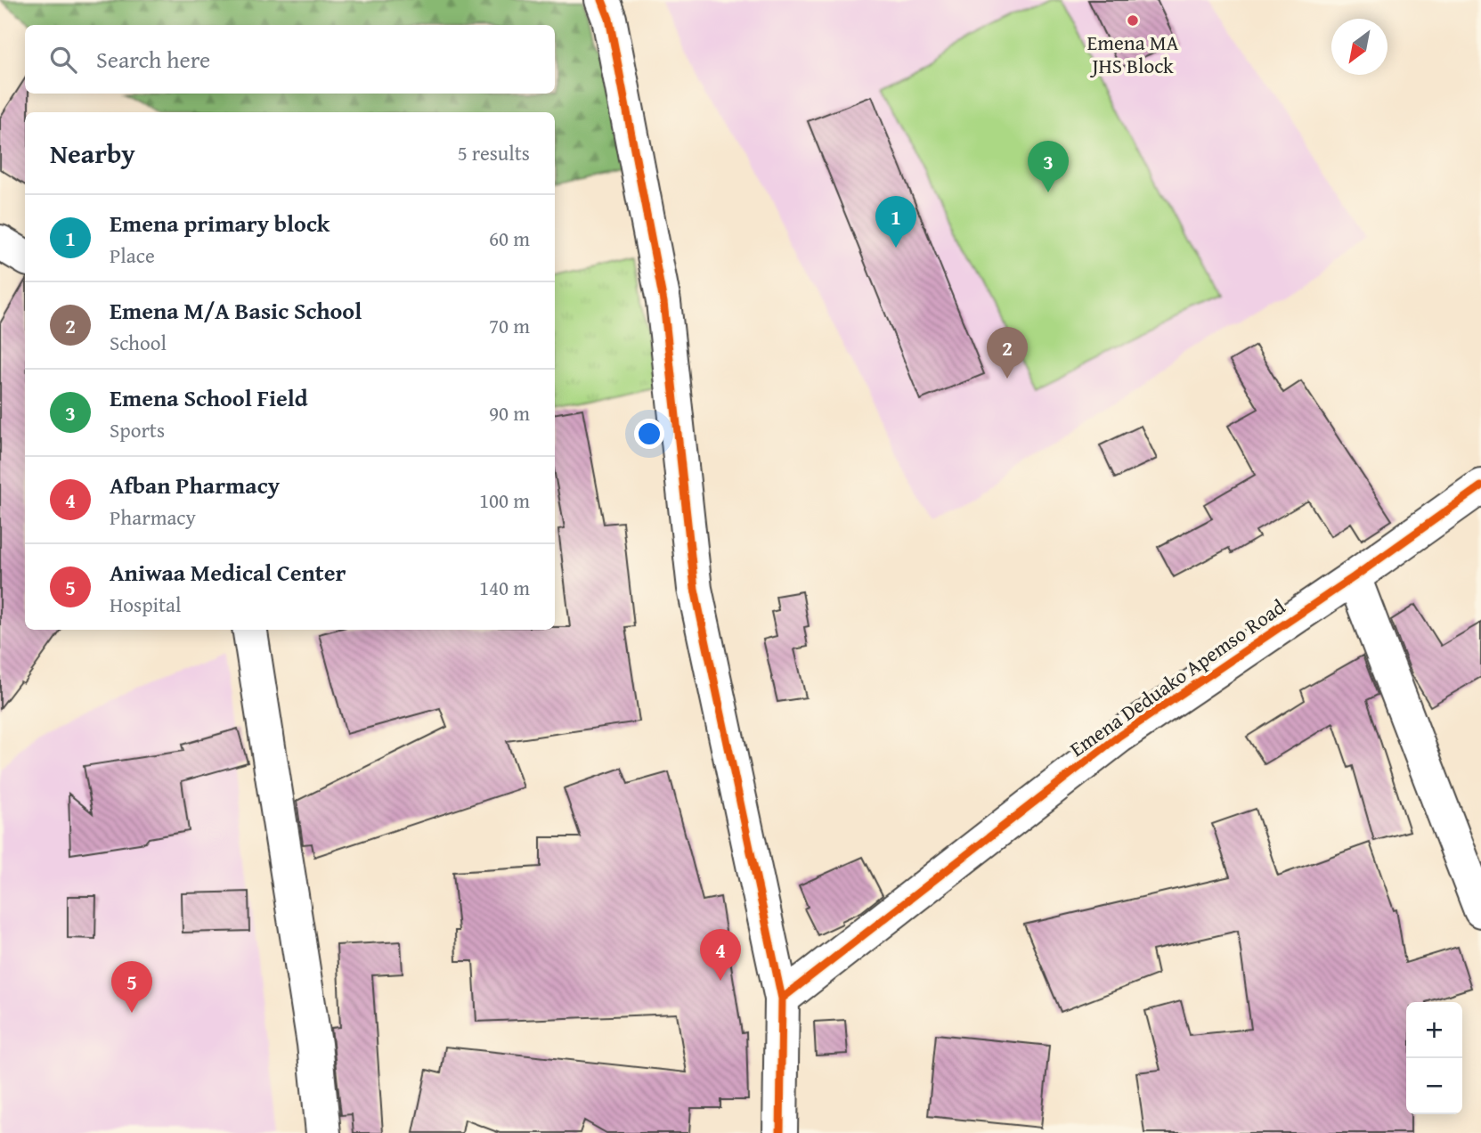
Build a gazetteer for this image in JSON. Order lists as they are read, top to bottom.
{
  "streets": {
    "street": ["Emena Deduako Apemso Road"]
  },
  "places": ["Emena MA JHS Block"],
  "north": "bottom left",
  "page": {
    "search": "Search here",
    "heading": ["Nearby", "5 results"],
    "pins": [
      "3",
      "1",
      "2",
      "4",
      "5"
    ],
    "list": [
      {
        "mark": "1",
        "name": "Emena primary block",
        "note": "Place",
        "value": "60 m"
      },
      {
        "mark": "2",
        "name": "Emena M/A Basic School",
        "note": "School",
        "value": "70 m"
      },
      {
        "mark": "3",
        "name": "Emena School Field",
        "note": "Sports",
        "value": "90 m"
      },
      {
        "mark": "4",
        "name": "Afban Pharmacy",
        "note": "Pharmacy",
        "value": "100 m"
      },
      {
        "mark": "5",
        "name": "Aniwaa Medical Center",
        "note": "Hospital",
        "value": "140 m"
      }
    ],
    "map_buttons": ["+", "−"]
  }
}
